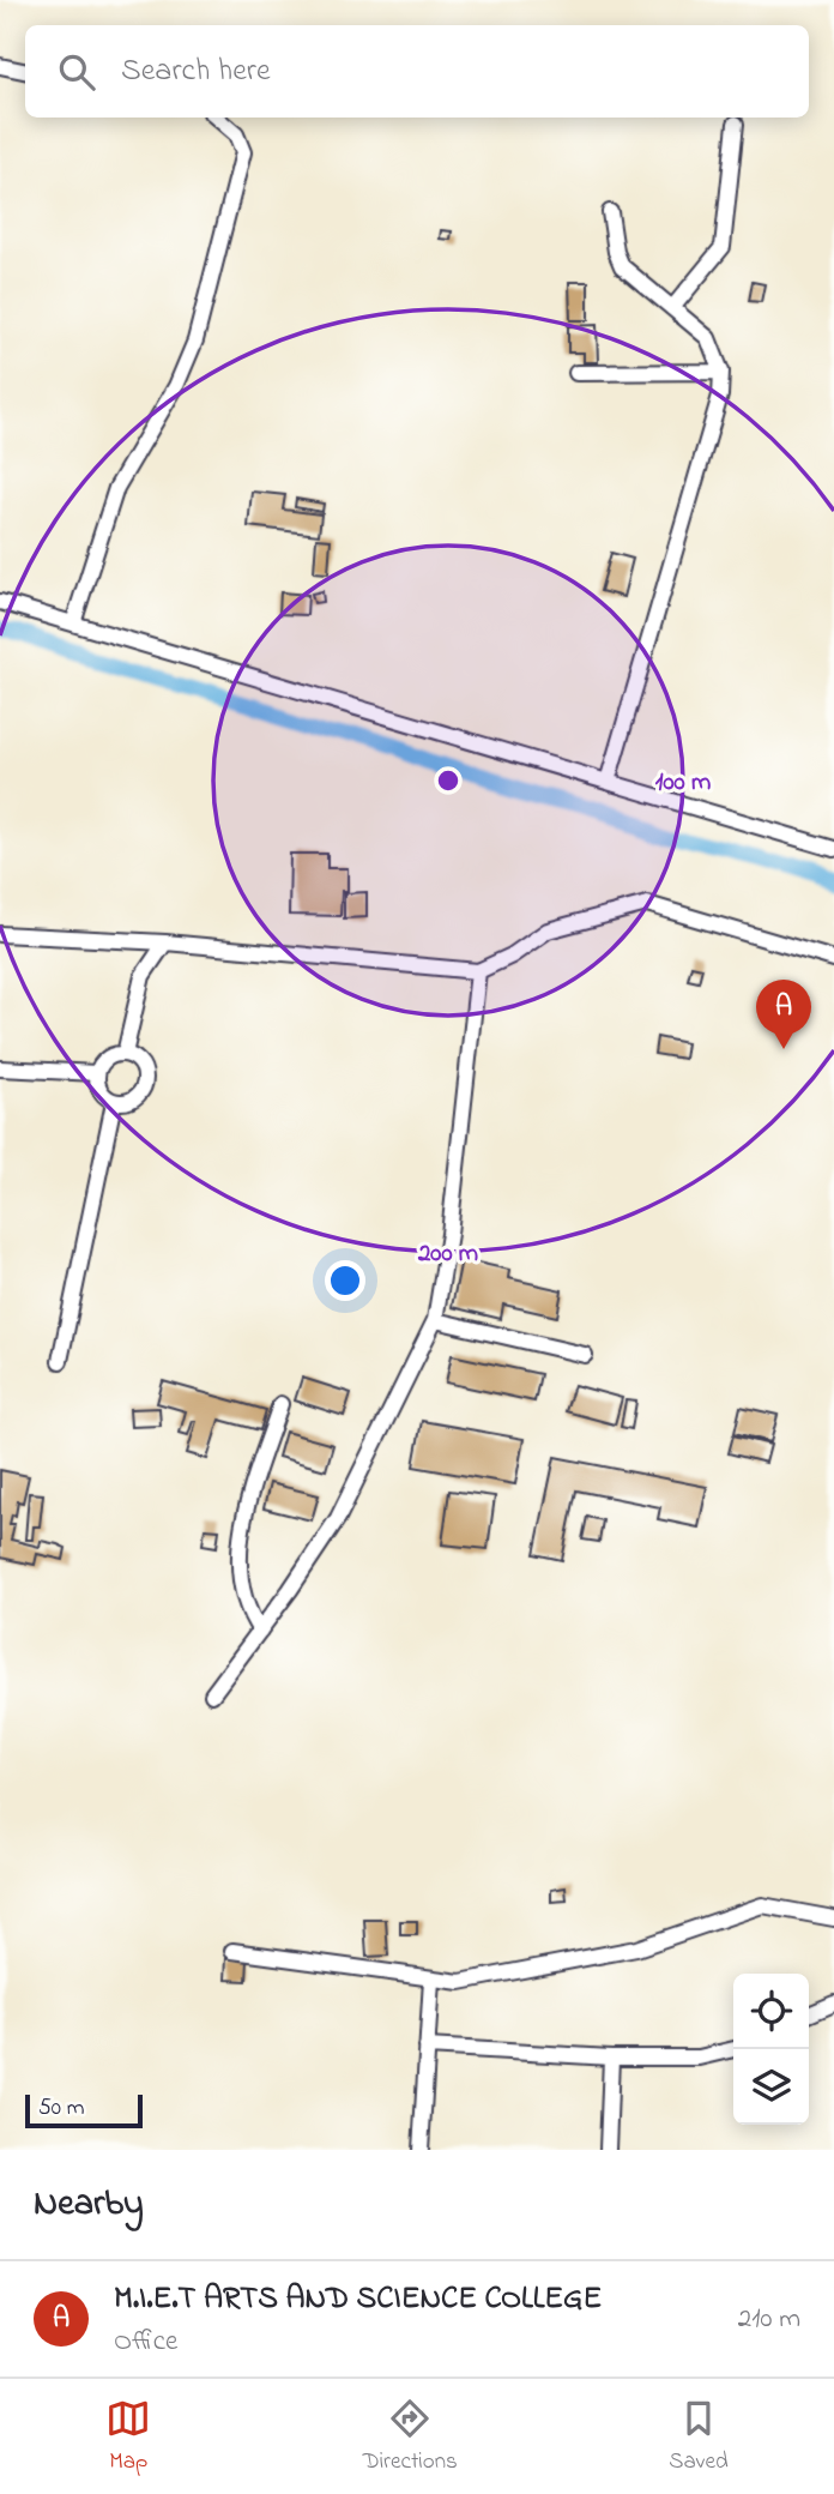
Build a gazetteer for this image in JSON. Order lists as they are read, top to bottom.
{
  "scale_bar": "50 m",
  "page": {
    "search": "Search here",
    "pins": "A",
    "scale": "50 m",
    "heading": "Nearby",
    "list": [
      {
        "mark": "A",
        "name": "M.I.E.T ARTS AND SCIENCE COLLEGE",
        "note": "Office",
        "value": "210 m"
      }
    ],
    "nav": ["Map", "Directions", "Saved"]
  },
  "rings": ["100 m", "200 m"]
}
